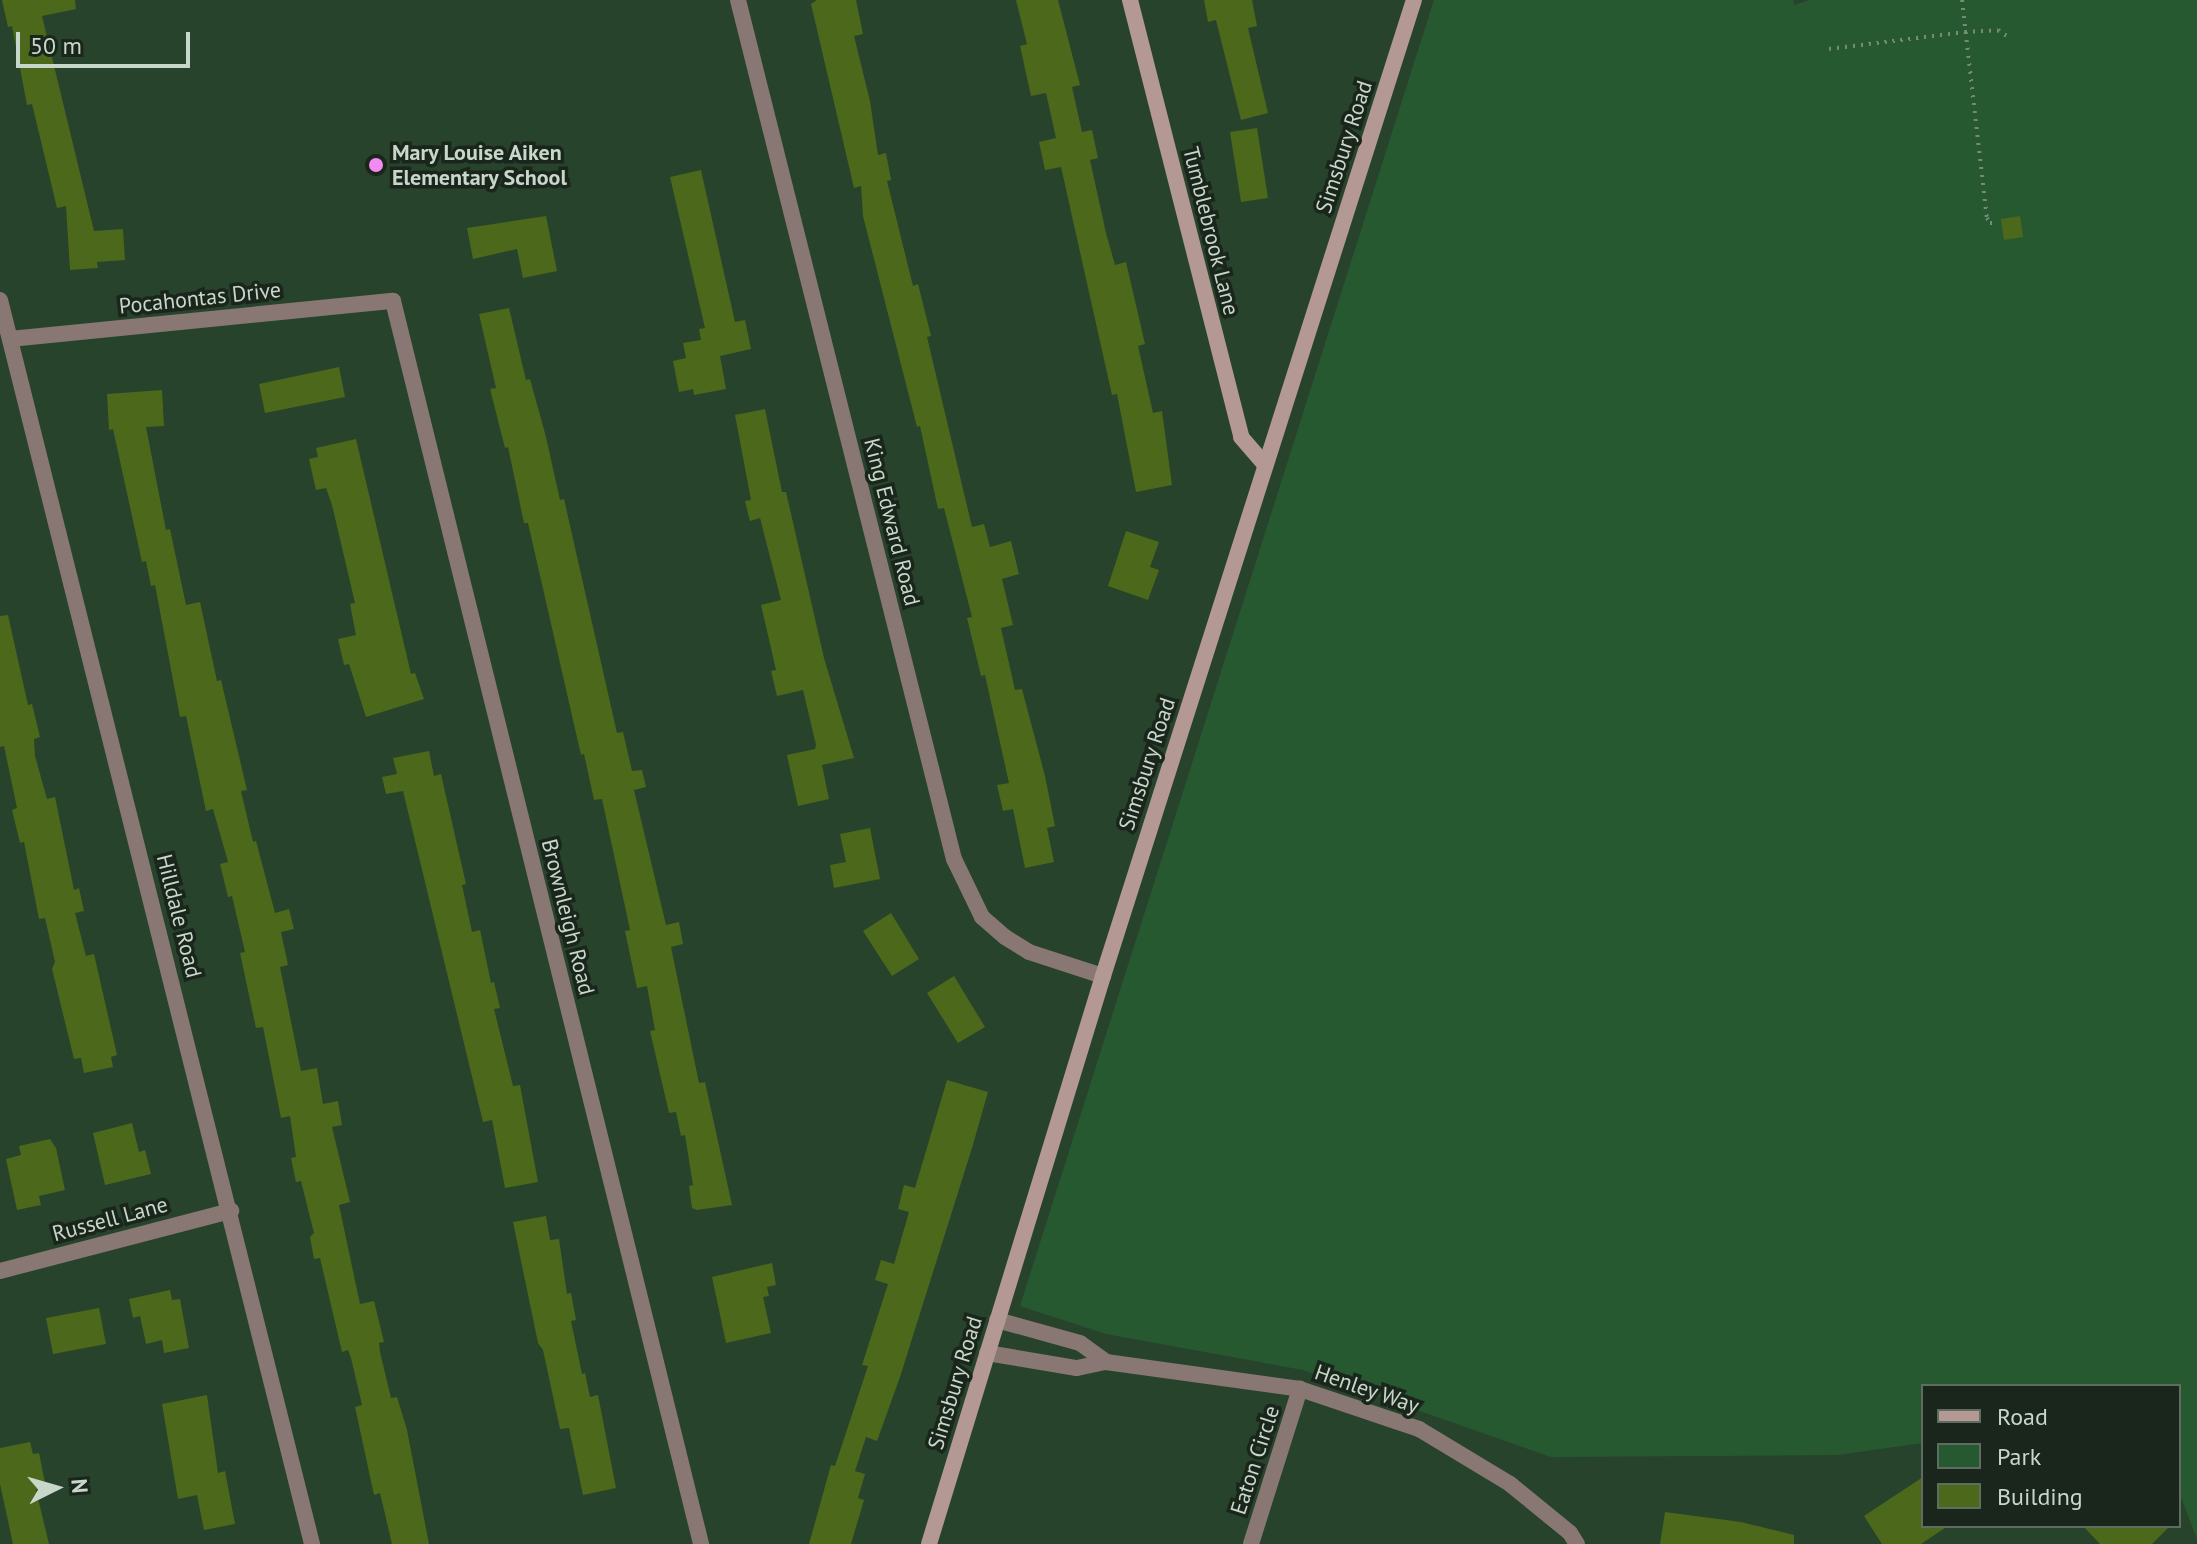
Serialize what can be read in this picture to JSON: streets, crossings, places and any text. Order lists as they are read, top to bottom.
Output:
{
  "streets": {
    "main road": ["Simsbury Road", "Tumblebrook Lane"],
    "street": [
      "Pocahontas Drive",
      "King Edward Road",
      "Hilldale Road",
      "Brownleigh Road",
      "Russell Lane",
      "Henley Way",
      "Eaton Circle"
    ]
  },
  "crossings": [
    ["Simsbury Road", "Tumblebrook Lane"],
    ["Simsbury Road", "King Edward Road"],
    ["Simsbury Road", "Henley Way"],
    ["Pocahontas Drive", "Hilldale Road"],
    ["Pocahontas Drive", "Brownleigh Road"],
    ["Hilldale Road", "Russell Lane"],
    ["Henley Way", "Eaton Circle"]
  ],
  "places": ["Mary Louise Aiken Elementary School"],
  "legend": ["Road", "Park", "Building"],
  "scale_bar": "50 m",
  "north": "right"
}
